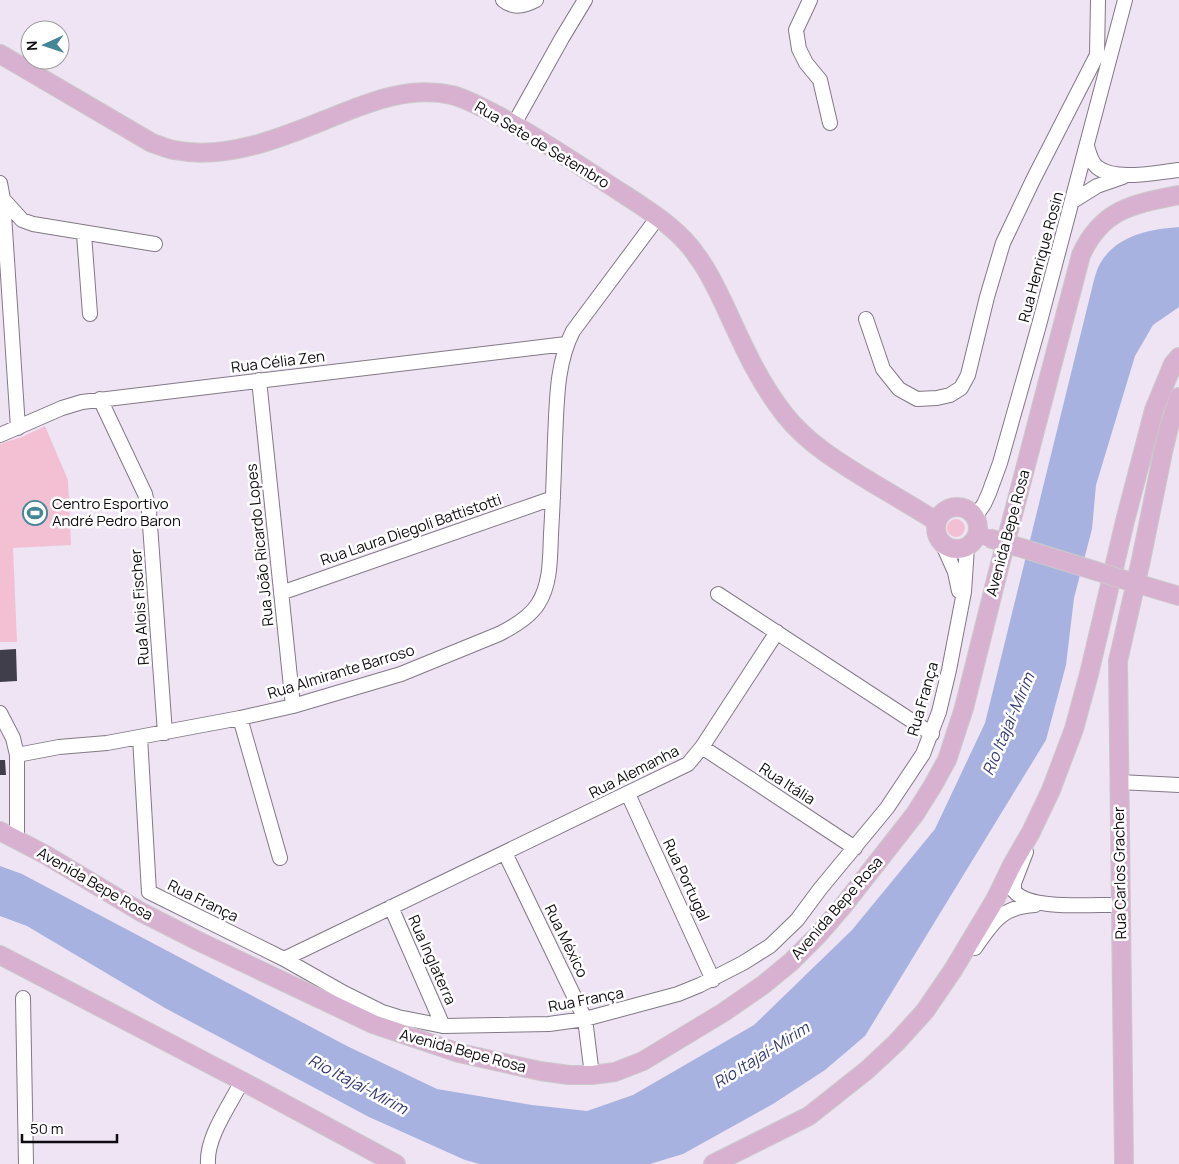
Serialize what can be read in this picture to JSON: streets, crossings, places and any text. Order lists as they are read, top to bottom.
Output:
{
  "streets": {
    "main road": ["Rua Sete de Setembro", "Avenida Bepe Rosa", "Rua Carlos Gracher"],
    "street": [
      "Rua Henrique Rosin",
      "Rua Célia Zen",
      "Rua Laura Diegoli Battistotti",
      "Rua João Ricardo Lopes",
      "Rua Alois Fischer",
      "Rua Almirante Barroso",
      "Rua França",
      "Rua Alemanha",
      "Rua Itália",
      "Rua Portugal",
      "Rua México",
      "Rua Inglaterra"
    ]
  },
  "crossings": [
    ["Rua Sete de Setembro", "Rua Henrique Rosin"],
    ["Rua Sete de Setembro", "Rua Almirante Barroso"],
    ["Rua Sete de Setembro", "Rua França"],
    ["Rua Henrique Rosin", "Rua França"],
    ["Rua Célia Zen", "Rua João Ricardo Lopes"],
    ["Rua Célia Zen", "Rua Alois Fischer"],
    ["Rua Célia Zen", "Rua Almirante Barroso"],
    ["Rua Laura Diegoli Battistotti", "Rua João Ricardo Lopes"],
    ["Rua Laura Diegoli Battistotti", "Rua Almirante Barroso"],
    ["Avenida Bepe Rosa", "Rua México"],
    ["Rua João Ricardo Lopes", "Rua Almirante Barroso"],
    ["Rua Alois Fischer", "Rua Almirante Barroso"],
    ["Rua Almirante Barroso", "Rua França"],
    ["Rua França", "Rua Alemanha"],
    ["Rua França", "Rua Itália"],
    ["Rua França", "Rua Portugal"],
    ["Rua França", "Rua México"],
    ["Rua França", "Rua Inglaterra"],
    ["Rua Alemanha", "Rua Itália"],
    ["Rua Alemanha", "Rua Portugal"],
    ["Rua Alemanha", "Rua México"],
    ["Rua Alemanha", "Rua Inglaterra"]
  ],
  "water": ["Rio Itajaí-Mirim"],
  "places": {
    "sports": ["Centro Esportivo André Pedro Baron"]
  },
  "scale_bar": "50 m",
  "north": "left"
}
